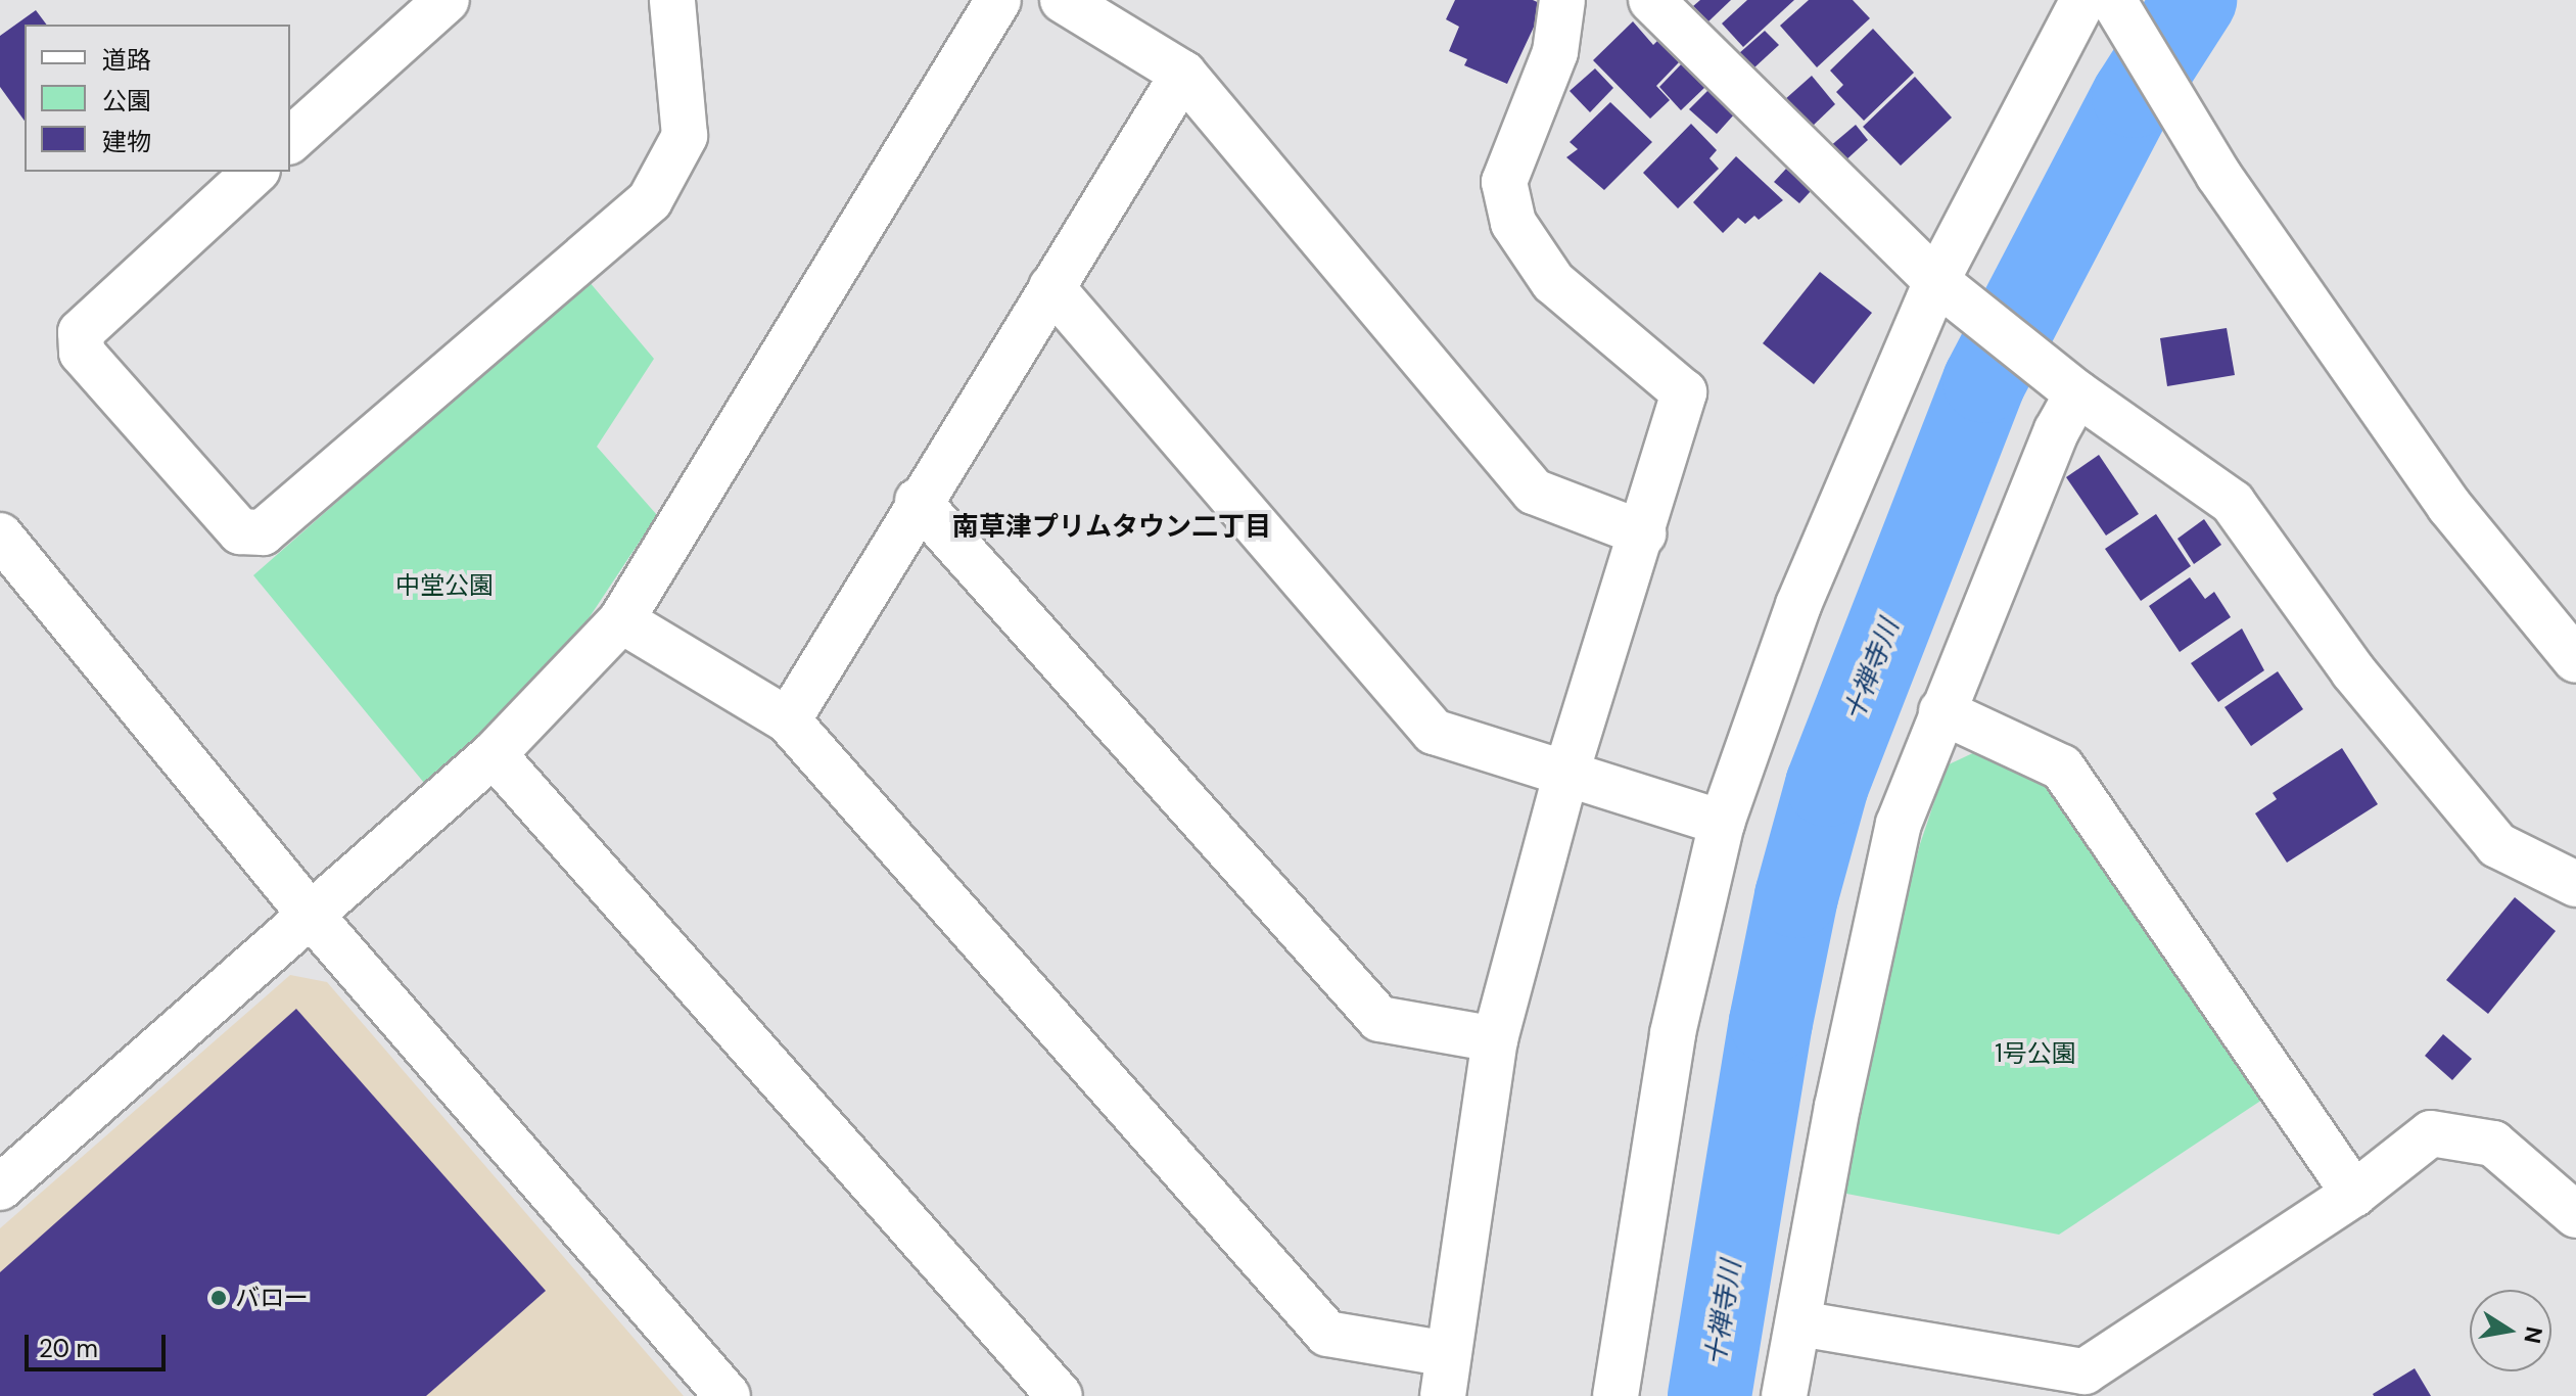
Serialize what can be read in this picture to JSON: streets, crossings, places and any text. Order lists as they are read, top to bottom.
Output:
{
  "districts": ["南草津プリムタウン二丁目"],
  "water": ["十禅寺川"],
  "parks": ["中堂公園", "1号公園"],
  "places": ["バロー"],
  "legend": ["道路", "公園", "建物"],
  "scale_bar": "20 m",
  "north": "right"
}
